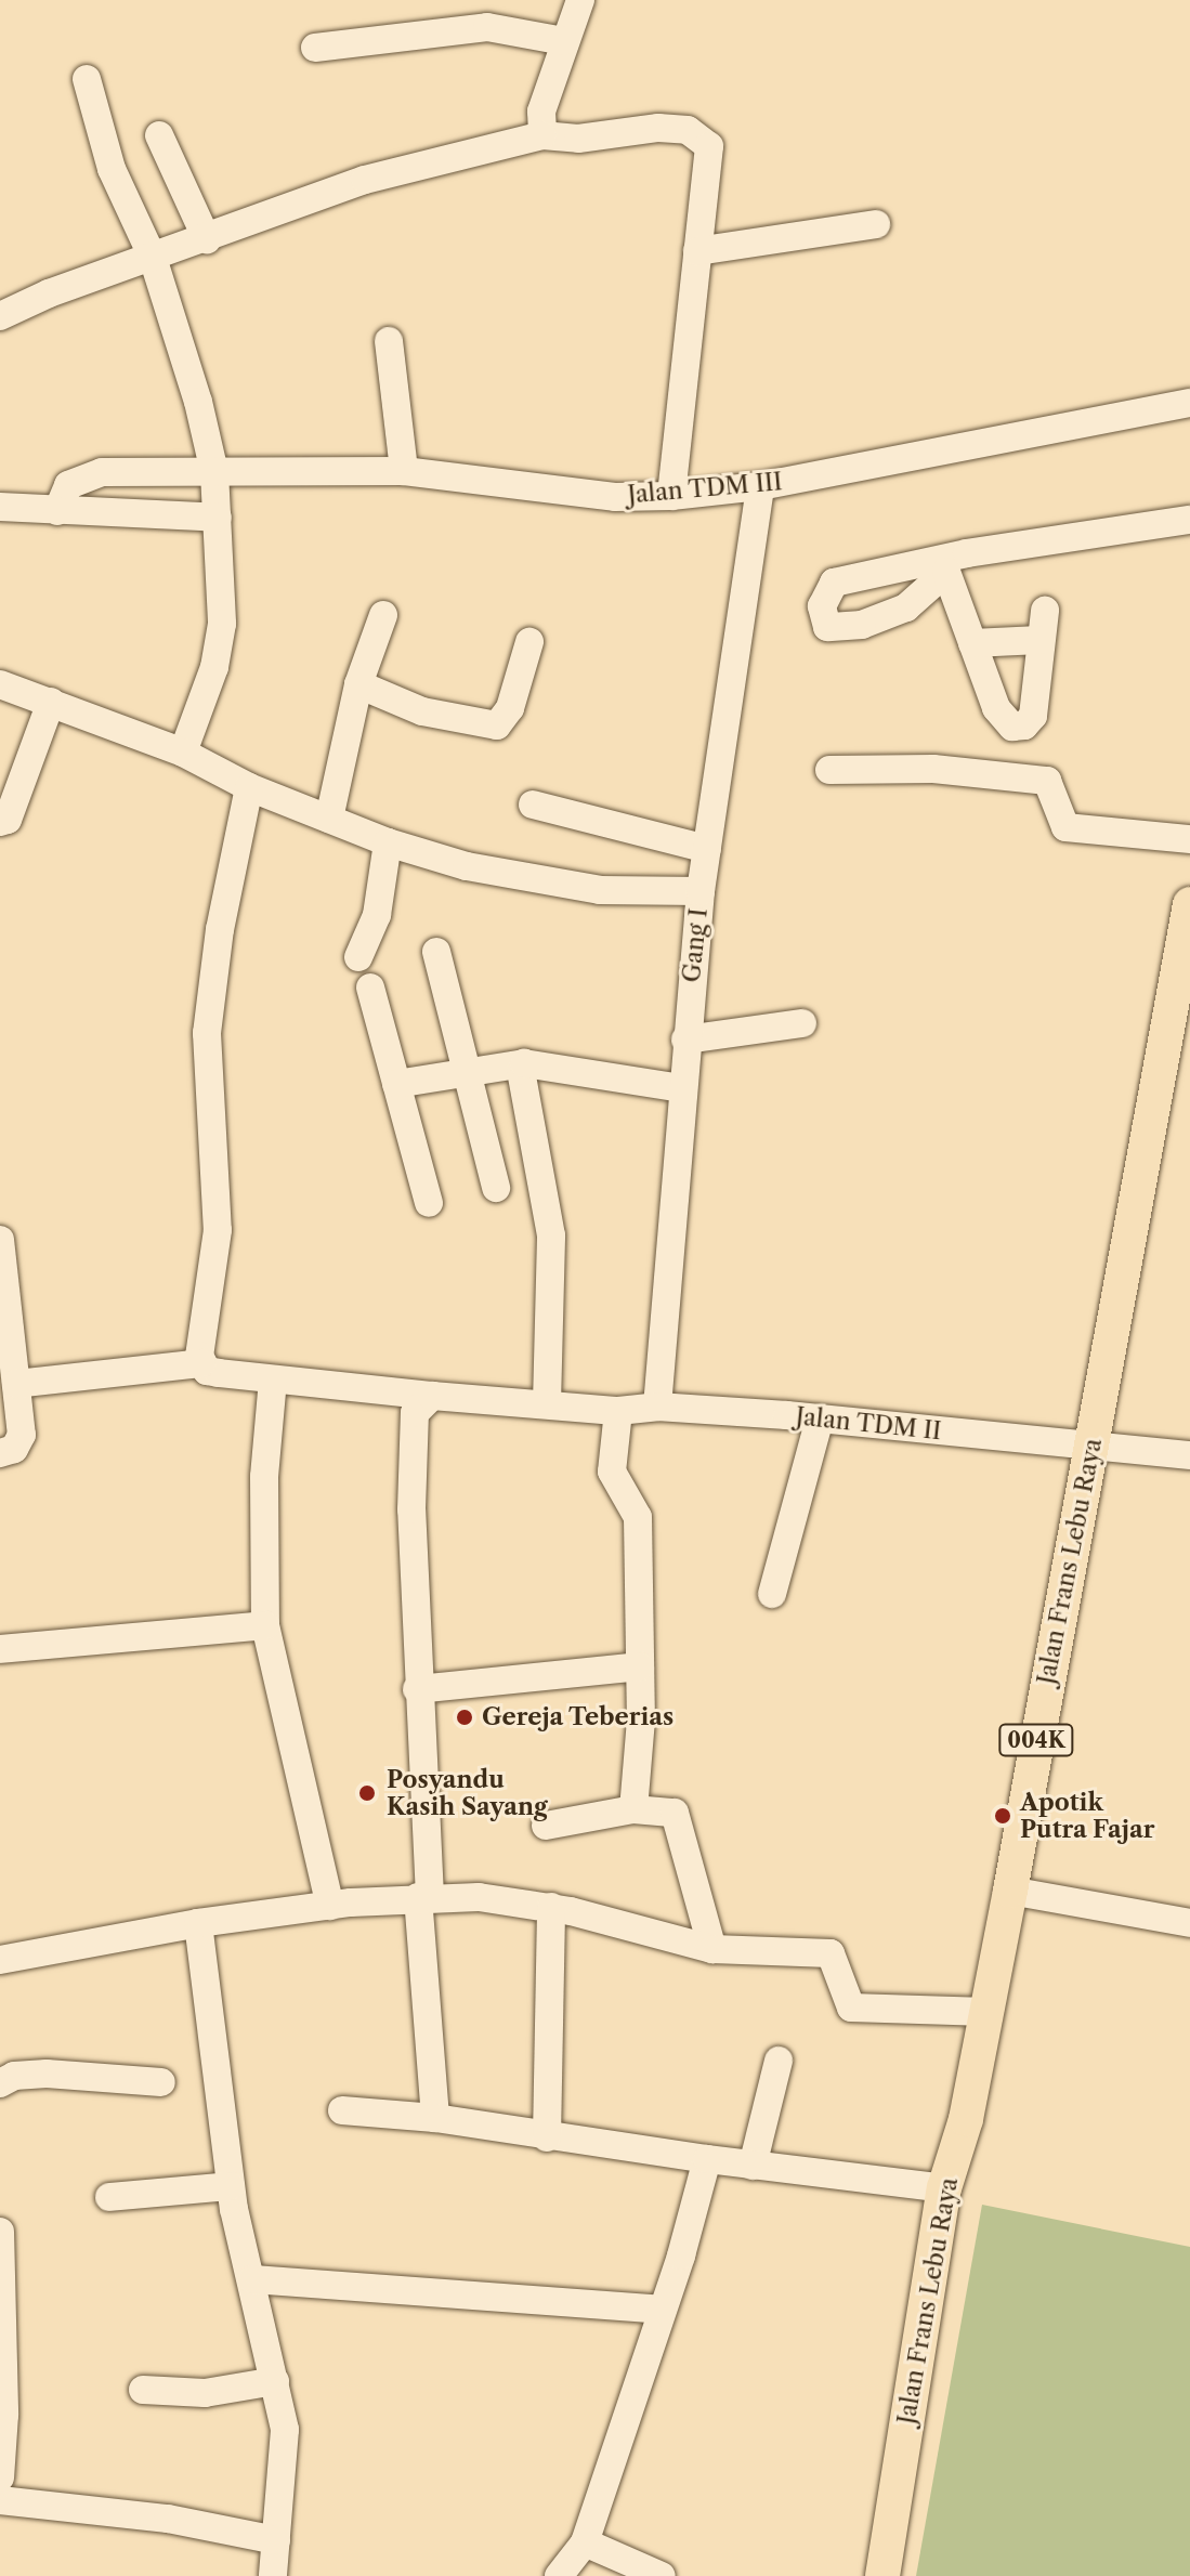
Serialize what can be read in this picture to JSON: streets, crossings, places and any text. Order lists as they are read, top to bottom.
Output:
{
  "streets": {
    "main road": ["Jalan Frans Lebu Raya", "004K"],
    "street": ["Jalan TDM III", "Gang I", "Jalan TDM II"]
  },
  "crossings": [
    ["Jalan TDM III", "Gang I"],
    ["Gang I", "Jalan TDM II"],
    ["Jalan TDM II", "Jalan Frans Lebu Raya"]
  ],
  "places": ["Gereja Teberias", "Posyandu Kasih Sayang", "Apotik Putra Fajar"]
}
